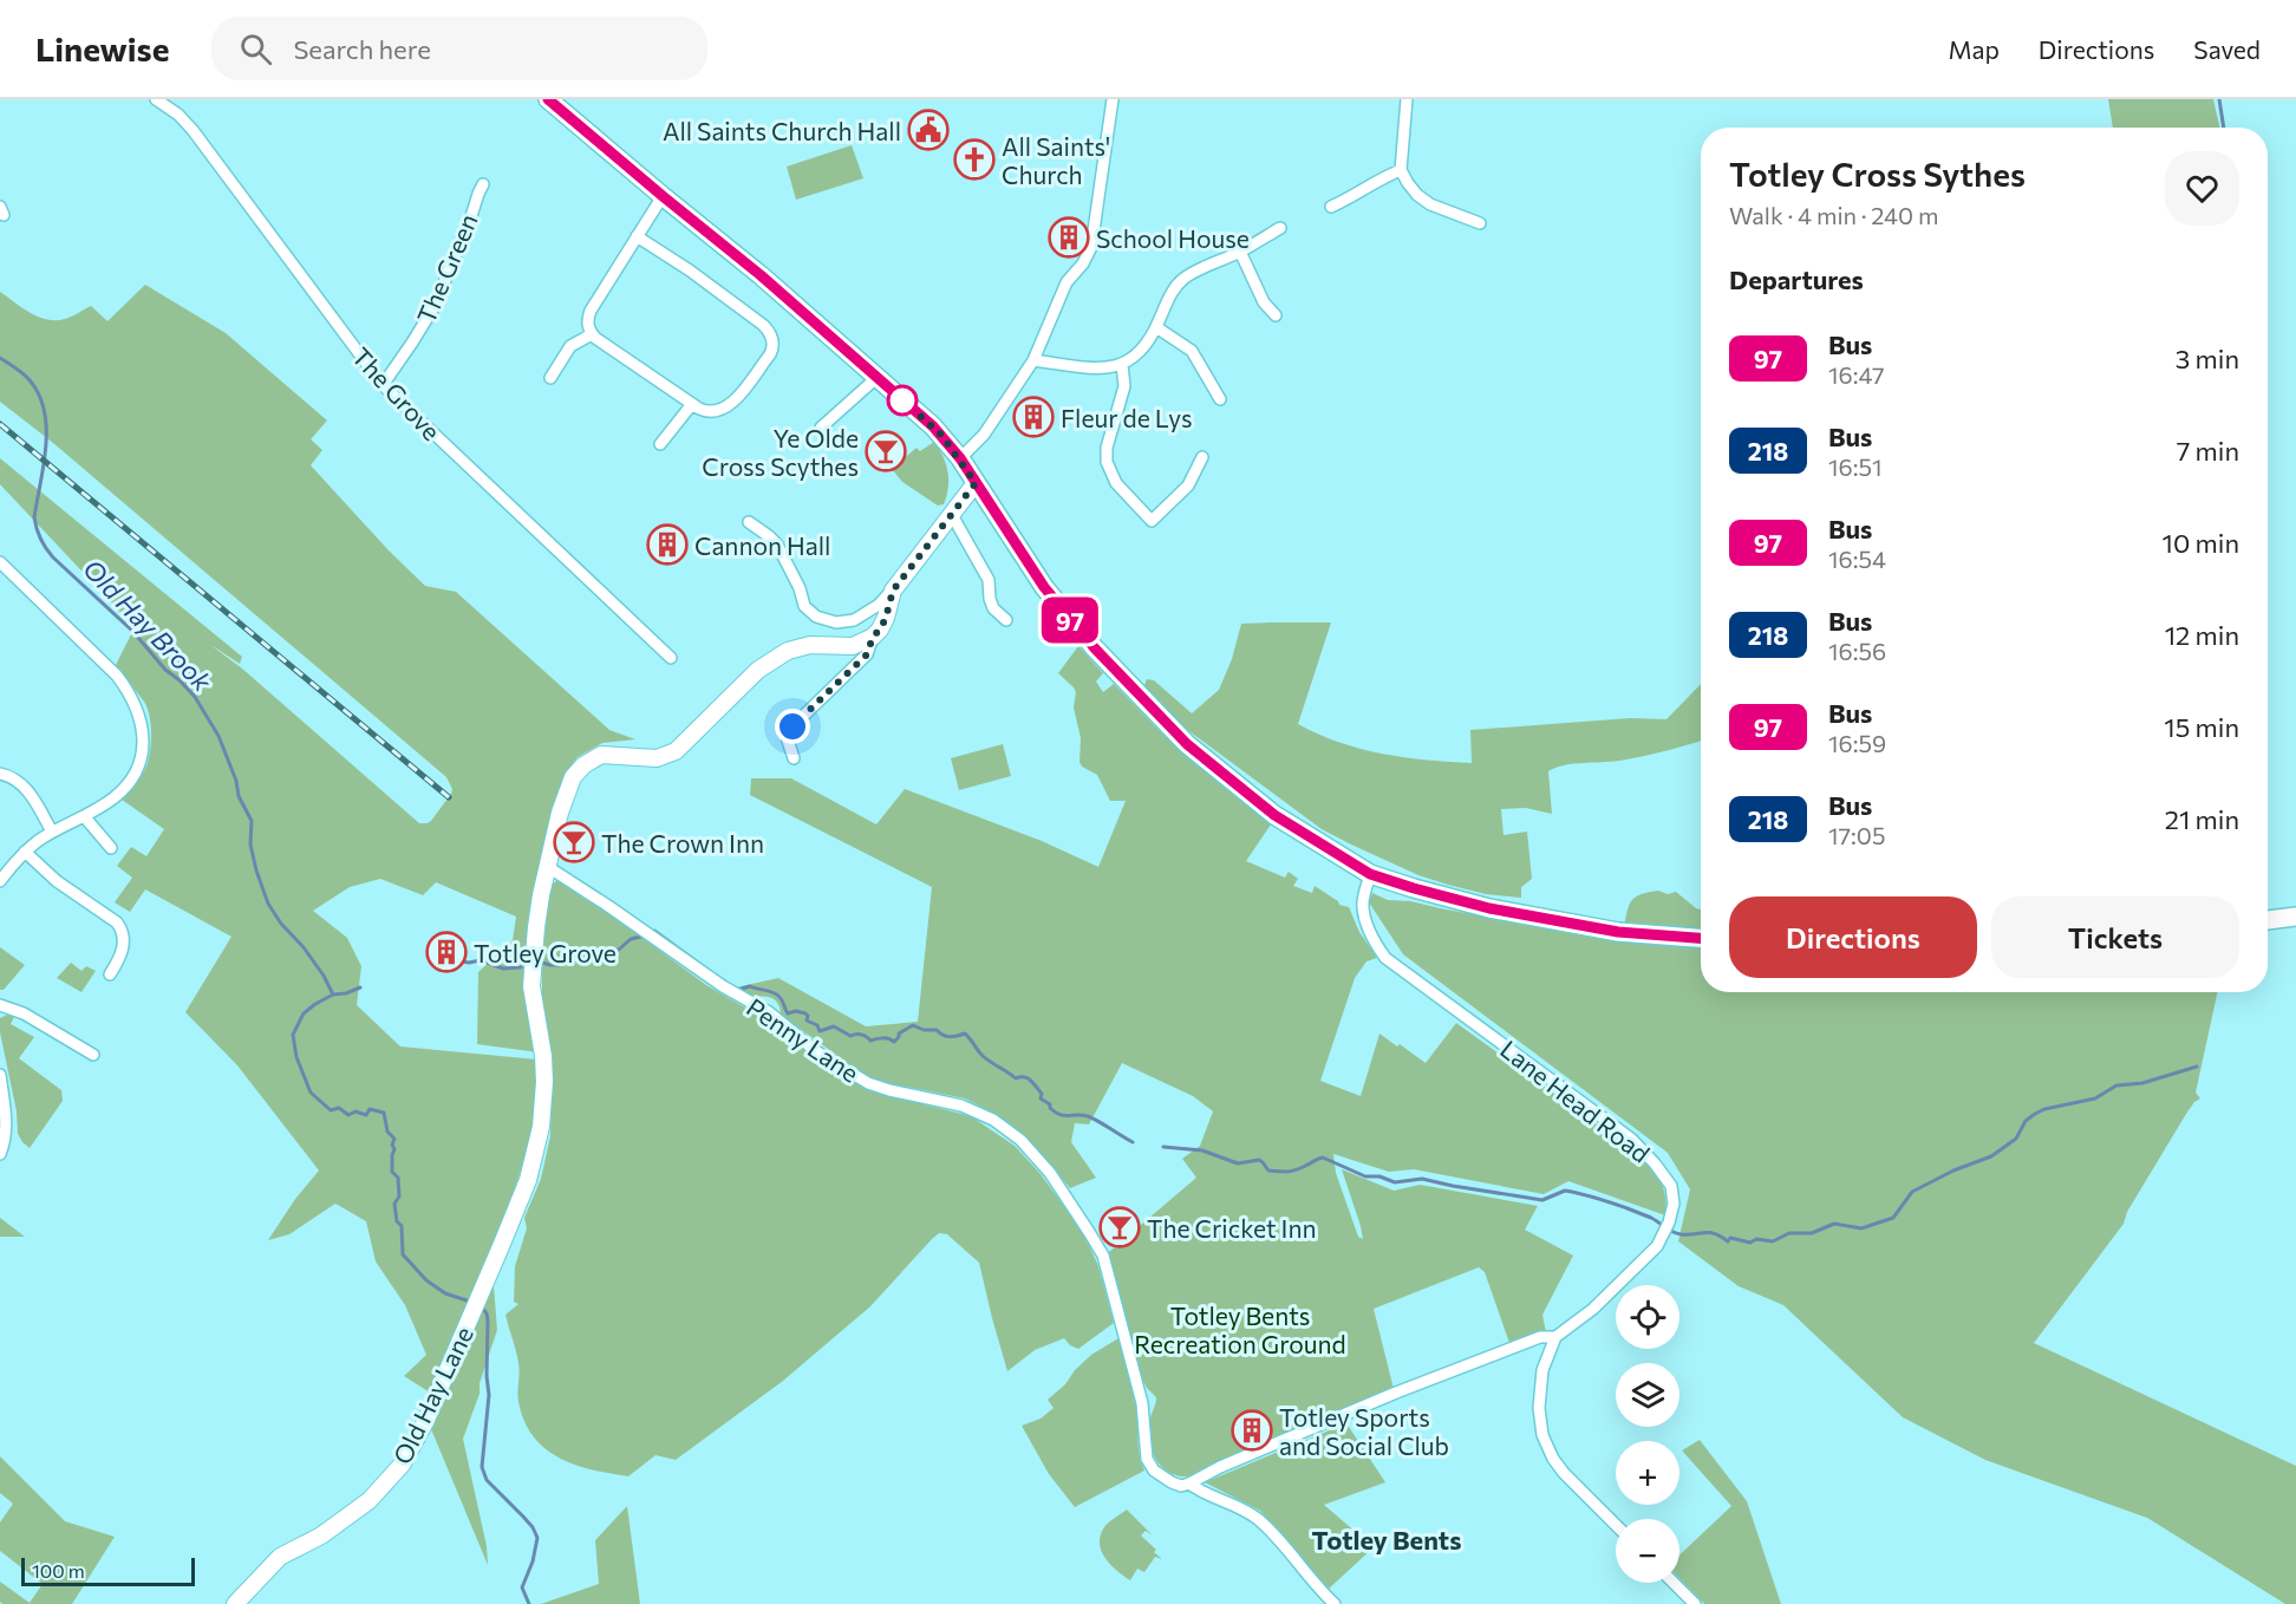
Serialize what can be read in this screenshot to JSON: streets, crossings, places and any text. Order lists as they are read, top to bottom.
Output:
{
  "streets": {
    "street": [
      "The Green",
      "The Grove",
      "Penny Lane",
      "Lane Head Road",
      "Old Hay Lane"
    ]
  },
  "crossings": [
    ["The Green", "The Grove"],
    ["Penny Lane", "Old Hay Lane"]
  ],
  "districts": ["Totley Bents"],
  "water": ["Old Hay Brook"],
  "parks": ["Totley Bents Recreation Ground"],
  "places": {
    "public building": ["All Saints Church Hall"],
    "church": ["All Saints' Church"],
    "building": [
      "School House",
      "Fleur de Lys",
      "Cannon Hall",
      "Totley Grove",
      "Totley Sports and Social Club"
    ],
    "bar": ["Ye Olde Cross Scythes", "The Crown Inn", "The Cricket Inn"]
  },
  "lines": ["bus line 97"],
  "scale_bar": "100 m",
  "page": {
    "header": "Linewise",
    "search": "Search here",
    "nav": ["Map", "Directions", "Saved"],
    "on_map": "97",
    "heading": [
      ["Totley Cross Sythes", "Walk · 4 min · 240 m"],
      "Departures"
    ],
    "list": [
      {
        "mark": "97",
        "name": "Bus",
        "note": "16:47",
        "value": "3 min"
      },
      {
        "mark": "218",
        "name": "Bus",
        "note": "16:51",
        "value": "7 min"
      },
      {
        "mark": "97",
        "name": "Bus",
        "note": "16:54",
        "value": "10 min"
      },
      {
        "mark": "218",
        "name": "Bus",
        "note": "16:56",
        "value": "12 min"
      },
      {
        "mark": "97",
        "name": "Bus",
        "note": "16:59",
        "value": "15 min"
      },
      {
        "mark": "218",
        "name": "Bus",
        "note": "17:05",
        "value": "21 min"
      }
    ],
    "buttons": ["Directions", "Tickets"],
    "map_buttons": ["+", "−"],
    "scale": "100 m"
  }
}
